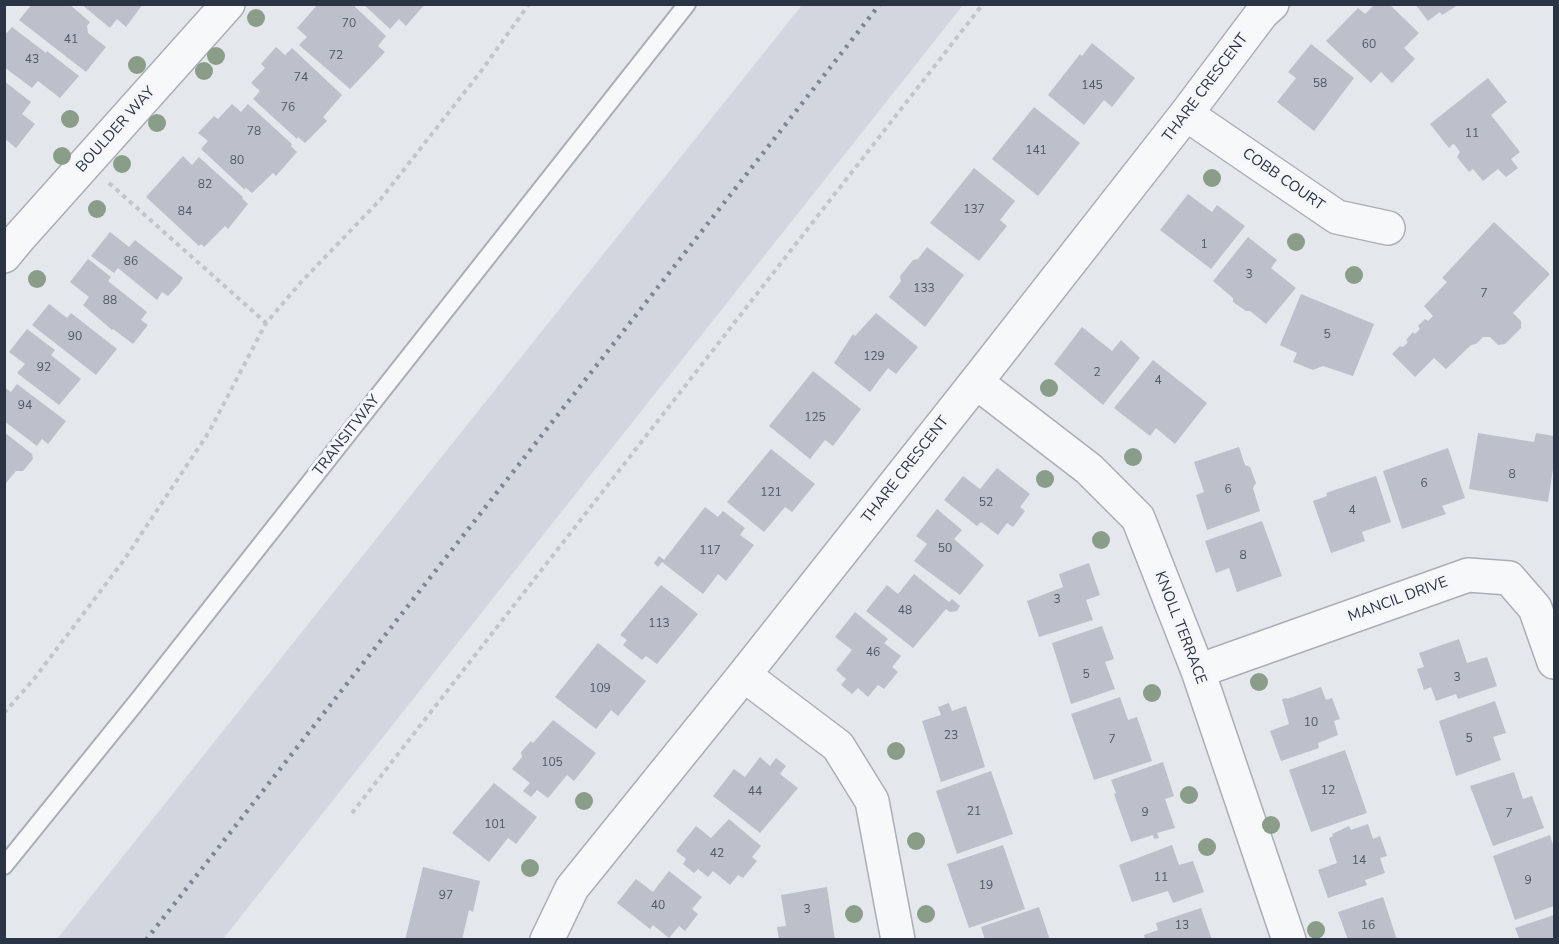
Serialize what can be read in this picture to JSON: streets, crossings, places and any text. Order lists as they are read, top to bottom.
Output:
{
  "streets": {
    "street": [
      "THARE CRESCENT",
      "BOULDER WAY",
      "COBB COURT",
      "MANCIL DRIVE",
      "KNOLL TERRACE"
    ],
    "lane": ["TRANSITWAY"]
  },
  "crossings": [
    ["THARE CRESCENT", "COBB COURT"],
    ["THARE CRESCENT", "KNOLL TERRACE"],
    ["MANCIL DRIVE", "KNOLL TERRACE"]
  ],
  "house_numbers": [
    "70",
    "41",
    "60",
    "72",
    "43",
    "74",
    "58",
    "145",
    "76",
    "78",
    "11",
    "141",
    "80",
    "82",
    "137",
    "84",
    "1",
    "86",
    "3",
    "133",
    "7",
    "88",
    "5",
    "90",
    "129",
    "92",
    "2",
    "4",
    "94",
    "125",
    "8",
    "6",
    "6",
    "121",
    "52",
    "4",
    "50",
    "117",
    "8",
    "3",
    "48",
    "113",
    "46",
    "5",
    "3",
    "109",
    "10",
    "23",
    "5",
    "7",
    "105",
    "12",
    "44",
    "21",
    "9",
    "7",
    "101",
    "42",
    "14",
    "11",
    "9",
    "19",
    "97",
    "40",
    "3",
    "13",
    "16"
  ]
}
